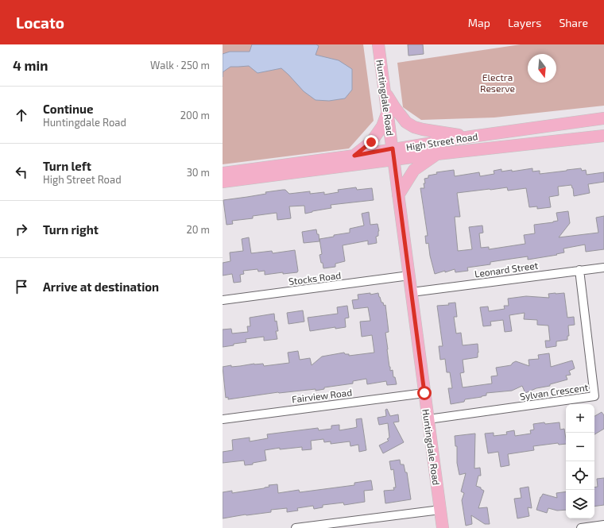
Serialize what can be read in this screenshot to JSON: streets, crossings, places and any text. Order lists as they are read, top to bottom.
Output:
{
  "streets": {
    "main road": ["Huntingdale Road", "High Street Road"],
    "street": [
      "Leonard Street",
      "Stocks Road",
      "Sylvan Crescent",
      "Fairview Road"
    ]
  },
  "crossings": [
    ["Huntingdale Road", "High Street Road"],
    ["Huntingdale Road", "Leonard Street"],
    ["Huntingdale Road", "Stocks Road"],
    ["Huntingdale Road", "Sylvan Crescent"],
    ["Huntingdale Road", "Fairview Road"],
    ["Leonard Street", "Sylvan Crescent"]
  ],
  "parks": ["Electra Reserve"],
  "north": "bottom",
  "page": {
    "header": "Locato",
    "nav": ["Map", "Layers", "Share"],
    "heading": ["4 min", "Walk · 250 m"],
    "list": [
      ["Continue", "Huntingdale Road", "200 m"],
      ["Turn left", "High Street Road", "30 m"],
      ["Turn right", "20 m"],
      "Arrive at destination"
    ],
    "map_buttons": ["+", "−"]
  }
}
